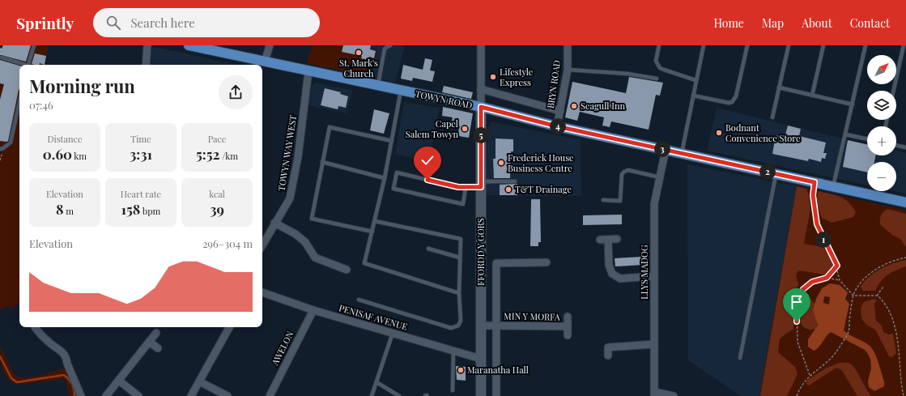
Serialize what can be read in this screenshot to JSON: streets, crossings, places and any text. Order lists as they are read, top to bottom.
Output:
{
  "streets": {
    "main road": ["TOWYN ROAD"],
    "street": [
      "BRYN ROAD",
      "TOWYN WAY WEST",
      "FFORDD Y GORS",
      "LLYS MADOG",
      "MIN Y MORFA",
      "PENISAF AVENUE",
      "AWELON"
    ]
  },
  "crossings": [
    ["BRYN ROAD", "TOWYN ROAD"],
    ["TOWYN ROAD", "TOWYN WAY WEST"],
    ["TOWYN ROAD", "FFORDD Y GORS"],
    ["TOWYN ROAD", "LLYS MADOG"],
    ["FFORDD Y GORS", "MIN Y MORFA"],
    ["FFORDD Y GORS", "PENISAF AVENUE"],
    ["PENISAF AVENUE", "AWELON"]
  ],
  "places": [
    "St. Mark's Church",
    "Lifestyle Express",
    "Seagull Inn",
    "Capel Salem Towyn",
    "Bodnant Convenience Store",
    "Frederick House Business Centre",
    "T&T Drainage",
    "Maranatha Hall"
  ],
  "north": "top right",
  "page": {
    "header": "Sprintly",
    "search": "Search here",
    "nav": [
      "Home",
      "Map",
      "About",
      "Contact"
    ],
    "map_buttons": ["+", "−"],
    "heading": ["Morning run", "07:46"],
    "pins": [
      "4",
      "5",
      "3",
      "2",
      "1"
    ],
    "stats": [
      ["Distance", "0.60 km"],
      ["Time", "3:31"],
      ["Pace", "5:52 /km"],
      ["Elevation", "8 m"],
      ["Heart rate", "158 bpm"],
      ["kcal", "39"]
    ],
    "chart": ["Elevation", "296–304 m"]
  }
}
